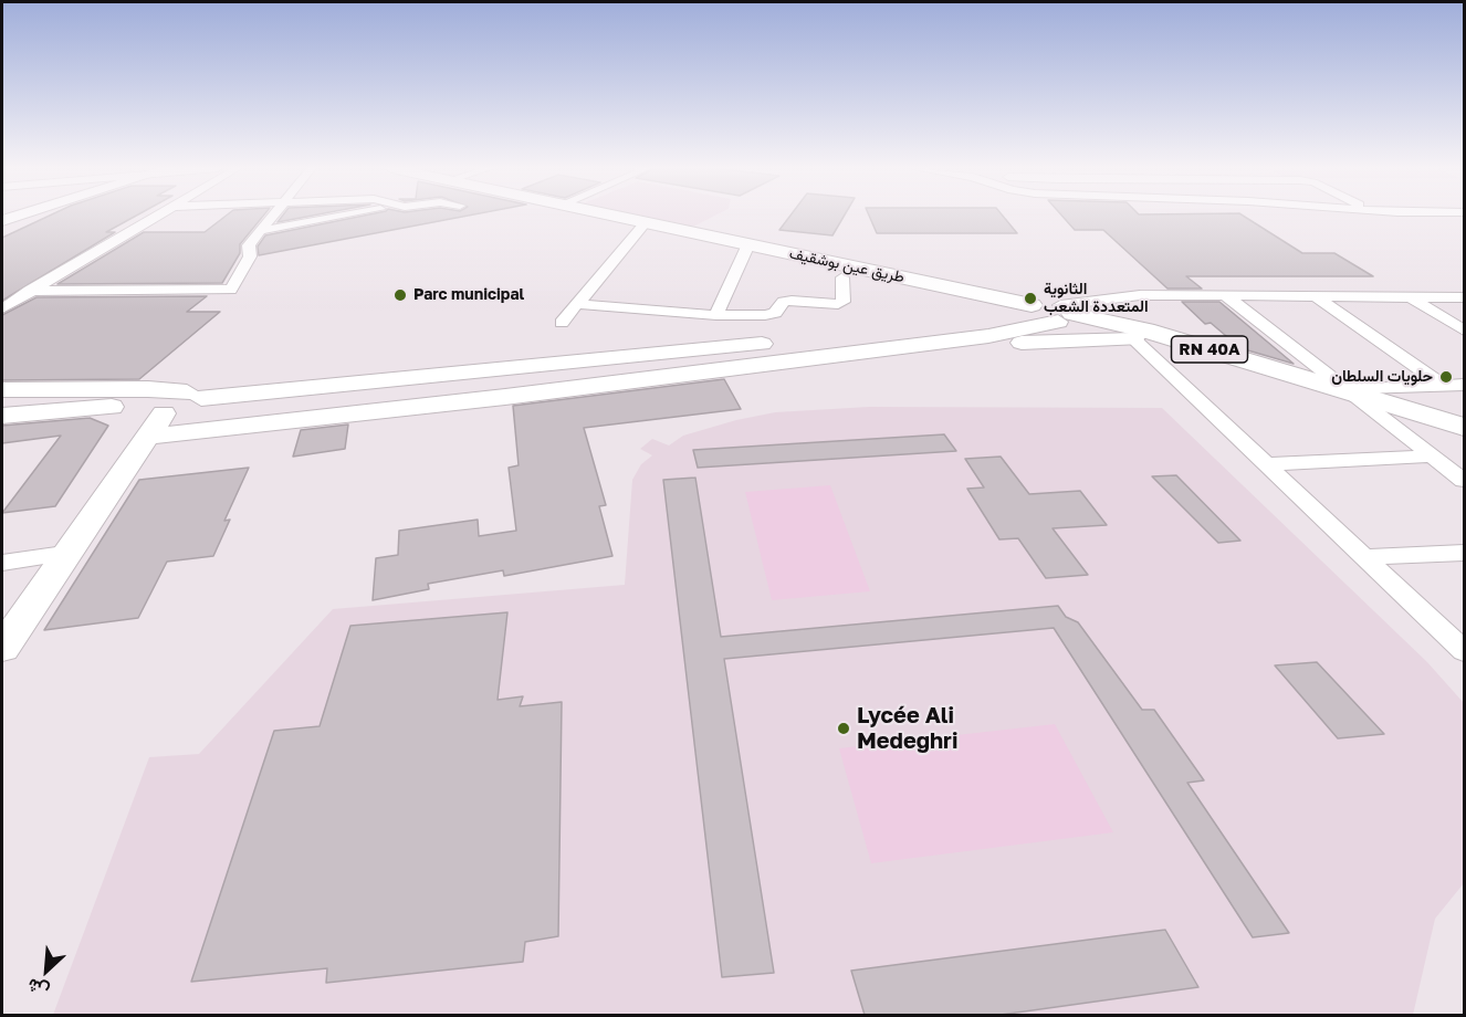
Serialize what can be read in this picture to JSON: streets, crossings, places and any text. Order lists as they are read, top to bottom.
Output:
{
  "streets": {
    "main road": ["طريق عين بوشقيف", "RN 40A"]
  },
  "crossings": [
    ["طريق عين بوشقيف", "RN 40A"]
  ],
  "places": [
    "Parc municipal",
    "الثانوية المتعددة الشعب",
    "حلويات السلطان",
    "Lycée Ali Medeghri"
  ],
  "north": "bottom left"
}
